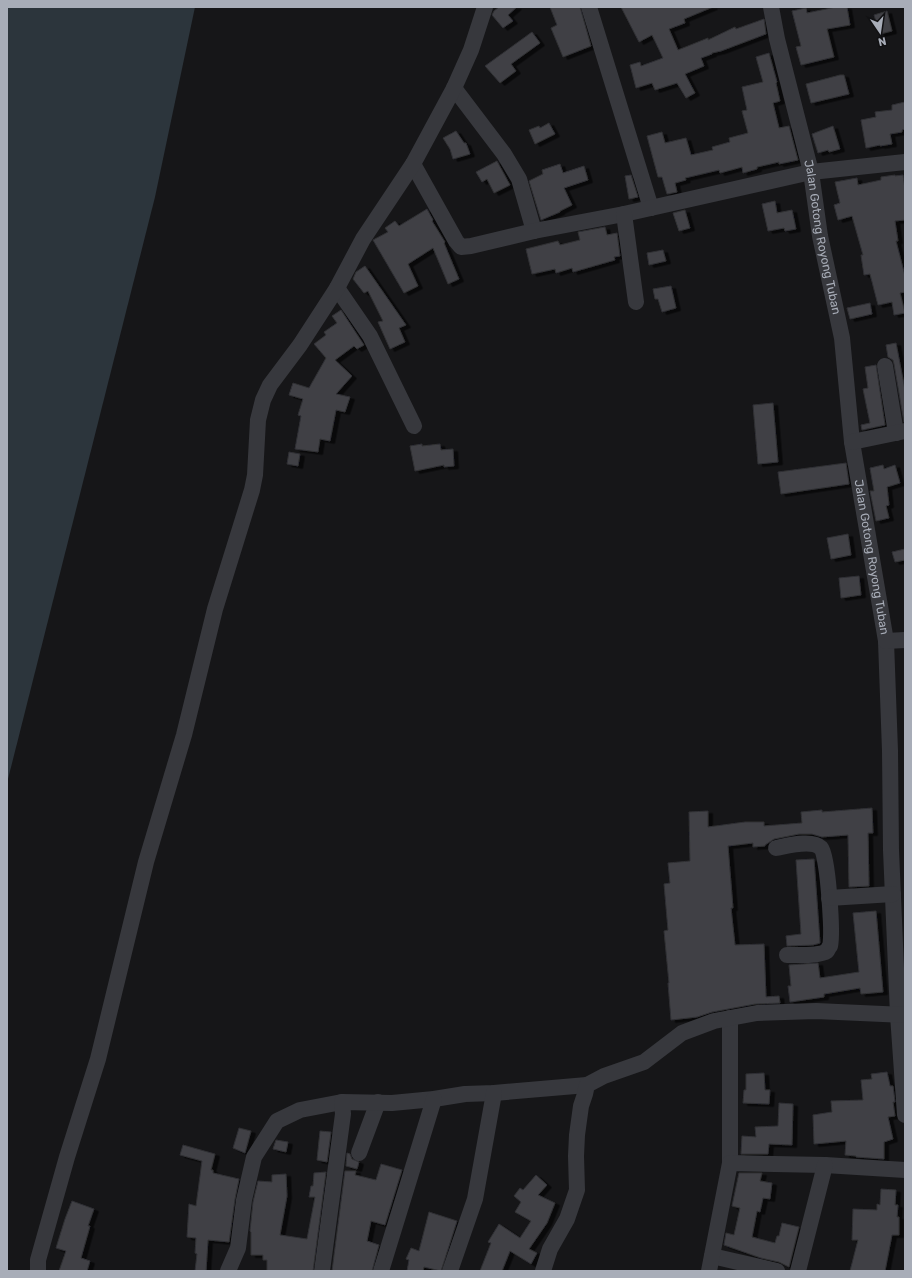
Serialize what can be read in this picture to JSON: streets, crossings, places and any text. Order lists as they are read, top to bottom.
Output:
{
  "streets": {
    "street": ["Jalan Gotong Royong Tuban"]
  },
  "north": "bottom"
}
